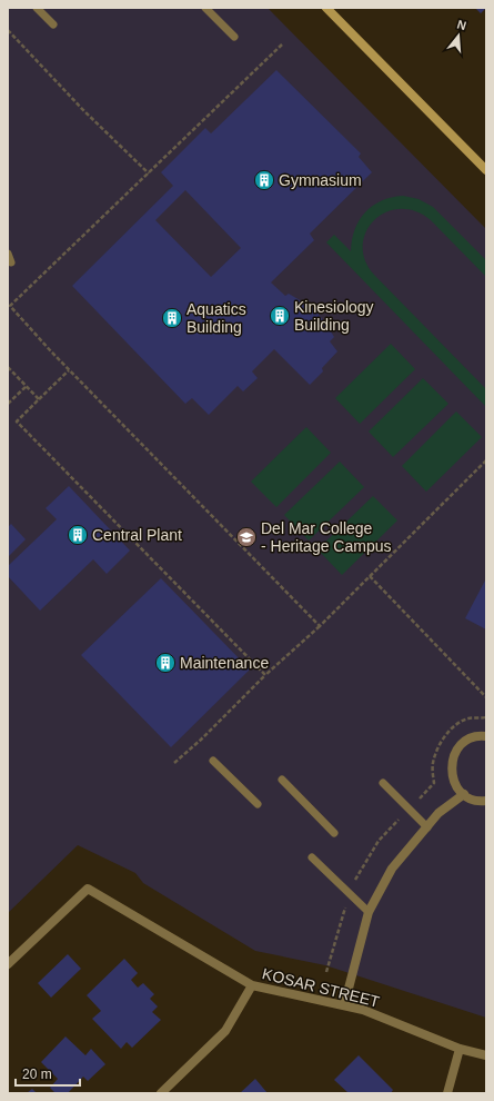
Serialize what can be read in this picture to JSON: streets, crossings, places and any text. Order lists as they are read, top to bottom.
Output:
{
  "streets": {
    "street": ["KOSAR STREET"]
  },
  "places": {
    "building": [
      "Gymnasium",
      "Kinesiology Building",
      "Aquatics Building",
      "Central Plant",
      "Maintenance"
    ],
    "school or university": ["Del Mar College - Heritage Campus"]
  },
  "scale_bar": "20 m",
  "north": "top"
}
